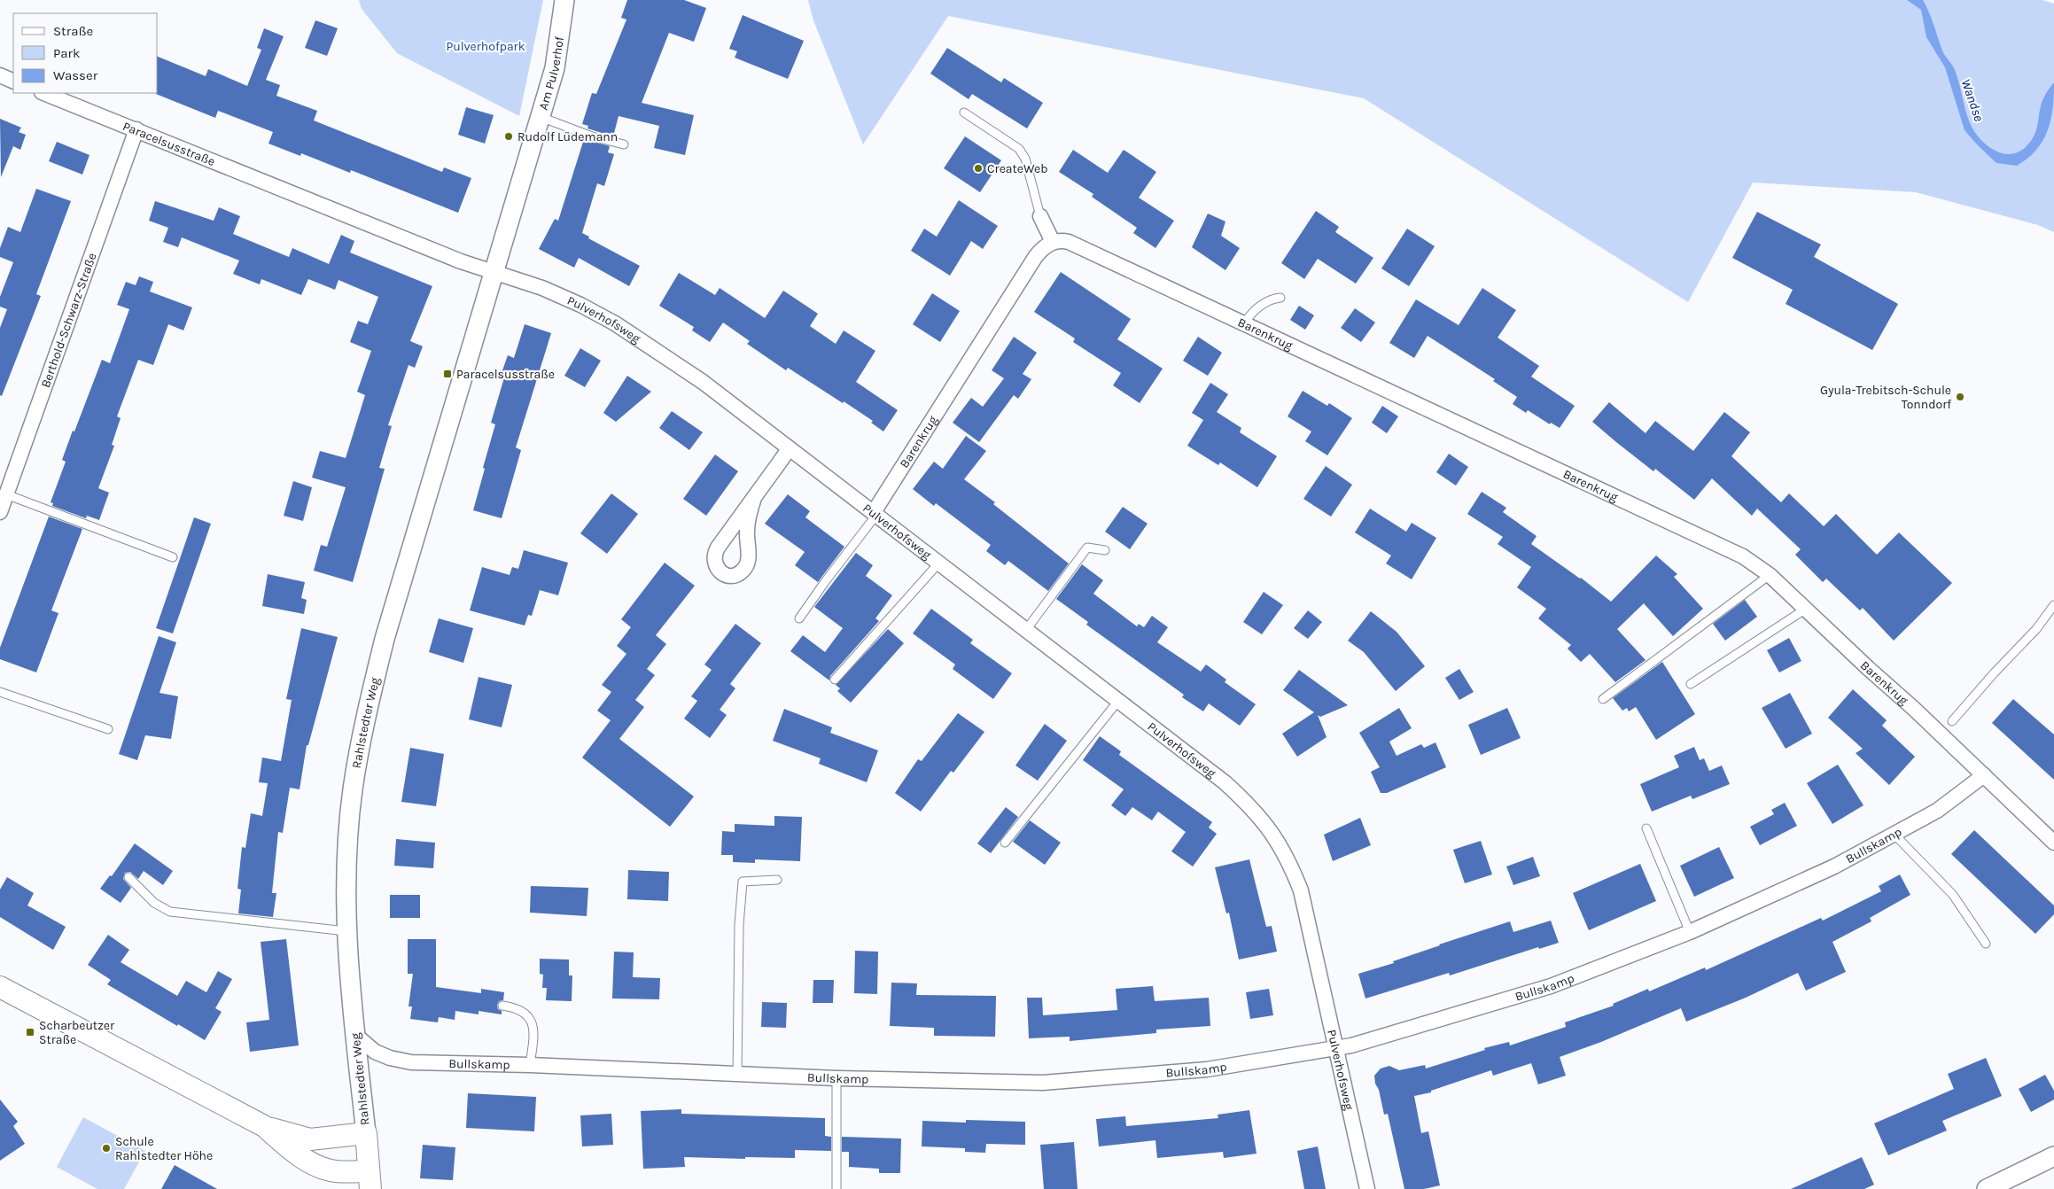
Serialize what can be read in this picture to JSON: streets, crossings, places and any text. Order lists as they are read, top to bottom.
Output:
{
  "streets": {
    "main road": ["Rahlstedter Weg"],
    "street": [
      "Am Pulverhof",
      "Paracelsusstraße",
      "Pulverhofsweg",
      "Berthold-Schwarz-Straße",
      "Barenkrug",
      "Bullskamp"
    ]
  },
  "crossings": [
    ["Am Pulverhof", "Paracelsusstraße"],
    ["Am Pulverhof", "Pulverhofsweg"],
    ["Am Pulverhof", "Rahlstedter Weg"],
    ["Paracelsusstraße", "Pulverhofsweg"],
    ["Paracelsusstraße", "Berthold-Schwarz-Straße"],
    ["Paracelsusstraße", "Rahlstedter Weg"],
    ["Pulverhofsweg", "Barenkrug"],
    ["Pulverhofsweg", "Rahlstedter Weg"],
    ["Pulverhofsweg", "Bullskamp"],
    ["Barenkrug", "Bullskamp"],
    ["Rahlstedter Weg", "Bullskamp"]
  ],
  "water": ["Wandse"],
  "parks": ["Pulverhofpark"],
  "places": {
    "other": [
      "Rudolf Lüdemann",
      "CreateWeb",
      "Gyula-Trebitsch-Schule Tonndorf",
      "Schule Rahlstedter Höhe"
    ],
    "transit": ["Paracelsusstraße", "Scharbeutzer Straße"]
  },
  "legend": ["Straße", "Park", "Wasser"]
}
